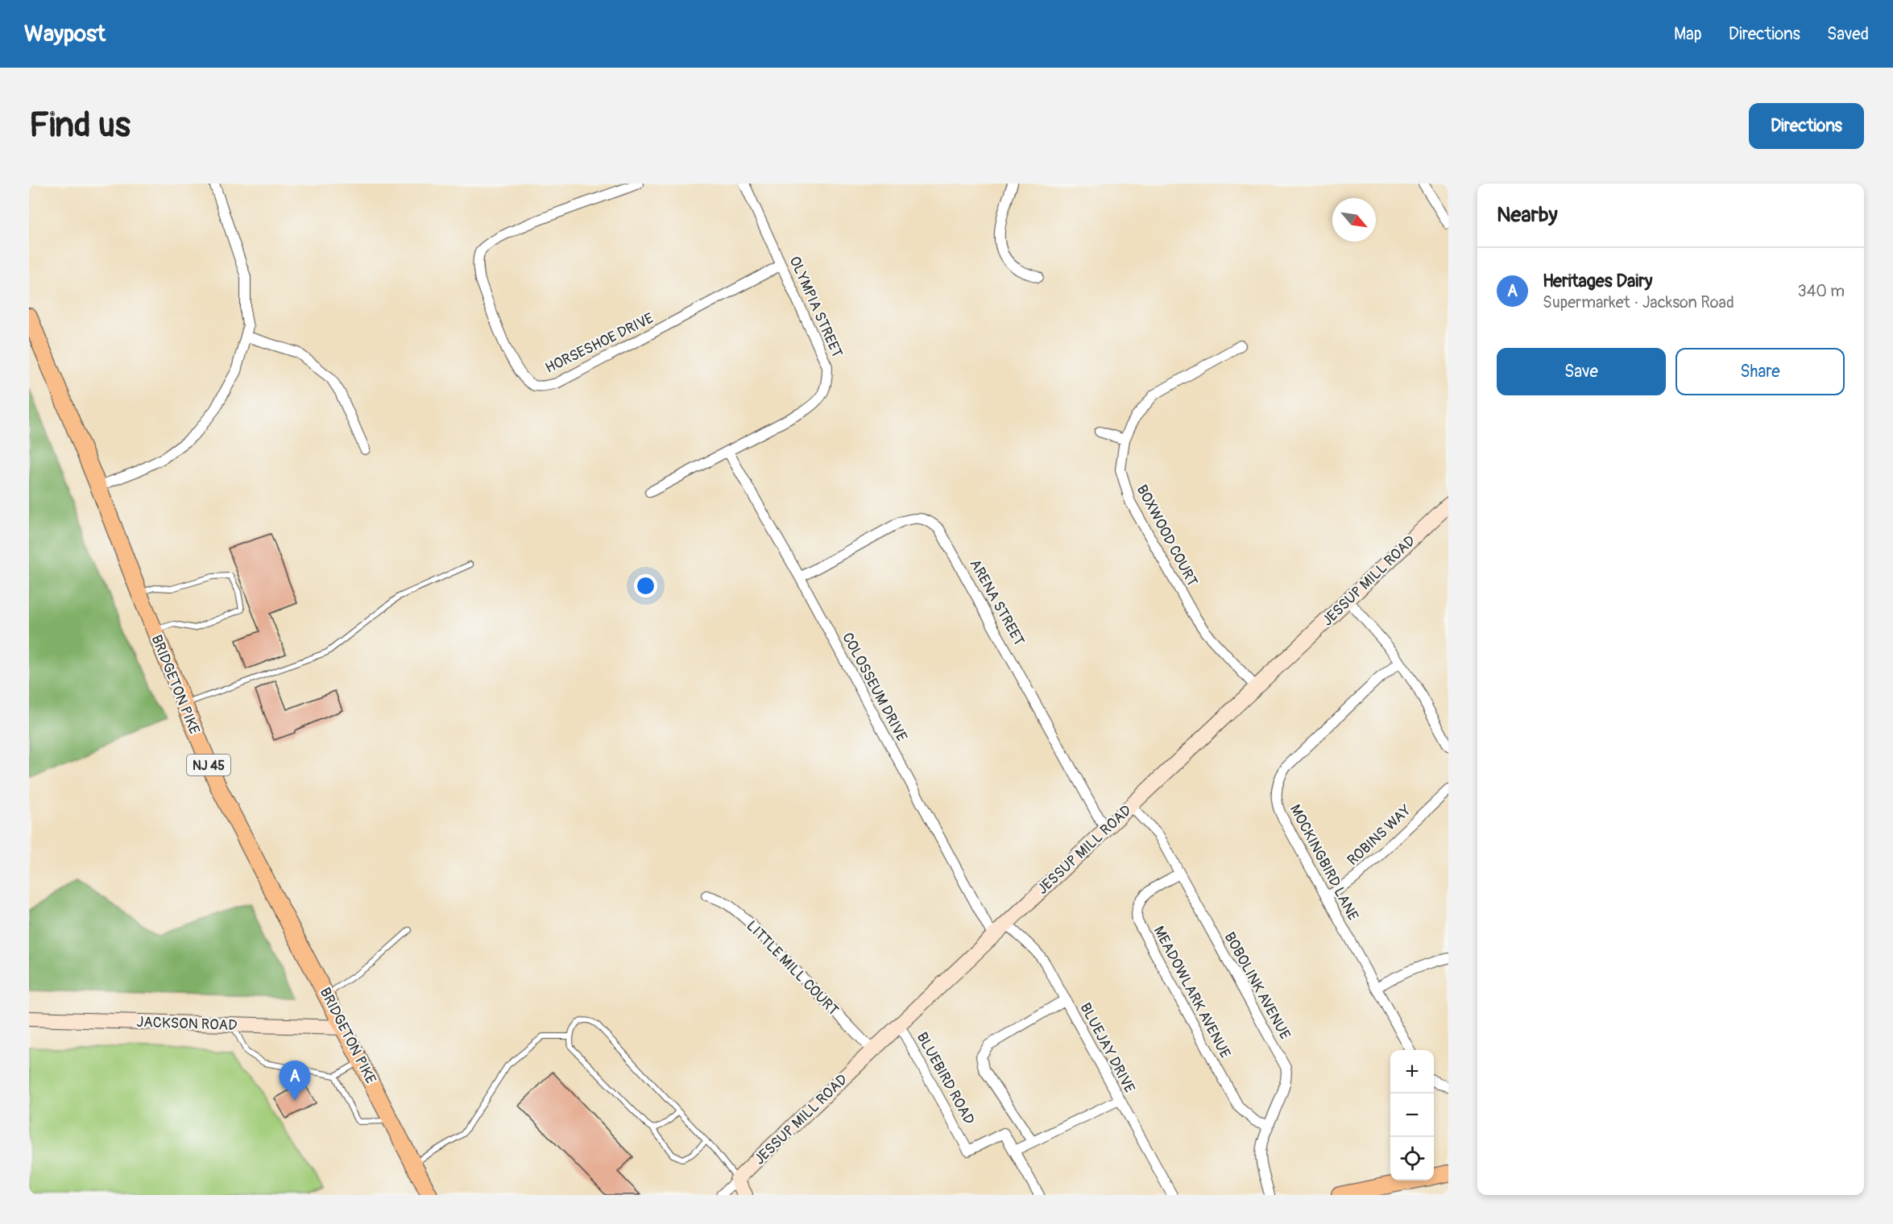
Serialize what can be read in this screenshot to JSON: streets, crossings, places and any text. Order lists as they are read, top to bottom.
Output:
{
  "streets": {
    "main road": ["BRIDGETON PIKE", "NJ 45"],
    "street": [
      "OLYMPIA STREET",
      "HORSESHOE DRIVE",
      "BOXWOOD COURT",
      "JESSUP MILL ROAD",
      "ARENA STREET",
      "COLOSSEUM DRIVE",
      "ROBINS WAY",
      "MOCKINGBIRD LANE",
      "LITTLE MILL COURT",
      "BOBOLINK AVENUE",
      "MEADOWLARK AVENUE",
      "JACKSON ROAD",
      "BLUEJAY DRIVE",
      "BLUEBIRD ROAD"
    ]
  },
  "crossings": [
    ["OLYMPIA STREET", "HORSESHOE DRIVE"],
    ["OLYMPIA STREET", "COLOSSEUM DRIVE"],
    ["BOXWOOD COURT", "JESSUP MILL ROAD"],
    ["JESSUP MILL ROAD", "ARENA STREET"],
    ["JESSUP MILL ROAD", "COLOSSEUM DRIVE"],
    ["JESSUP MILL ROAD", "LITTLE MILL COURT"],
    ["JESSUP MILL ROAD", "BOBOLINK AVENUE"],
    ["JESSUP MILL ROAD", "BLUEJAY DRIVE"],
    ["JESSUP MILL ROAD", "BLUEBIRD ROAD"],
    ["ARENA STREET", "COLOSSEUM DRIVE"],
    ["BRIDGETON PIKE", "JACKSON ROAD"],
    ["ROBINS WAY", "MOCKINGBIRD LANE"],
    ["BOBOLINK AVENUE", "MEADOWLARK AVENUE"]
  ],
  "north": "bottom right",
  "page": {
    "header": "Waypost",
    "nav": ["Map", "Directions", "Saved"],
    "buttons": [
      "Directions",
      ["Save", "Share"]
    ],
    "title": "Find us",
    "heading": "Nearby",
    "list": [
      {
        "mark": "A",
        "name": "Heritages Dairy",
        "note": "Supermarket · Jackson Road",
        "value": "340 m"
      }
    ],
    "map_buttons": ["+", "−"],
    "pins": "A"
  }
}
